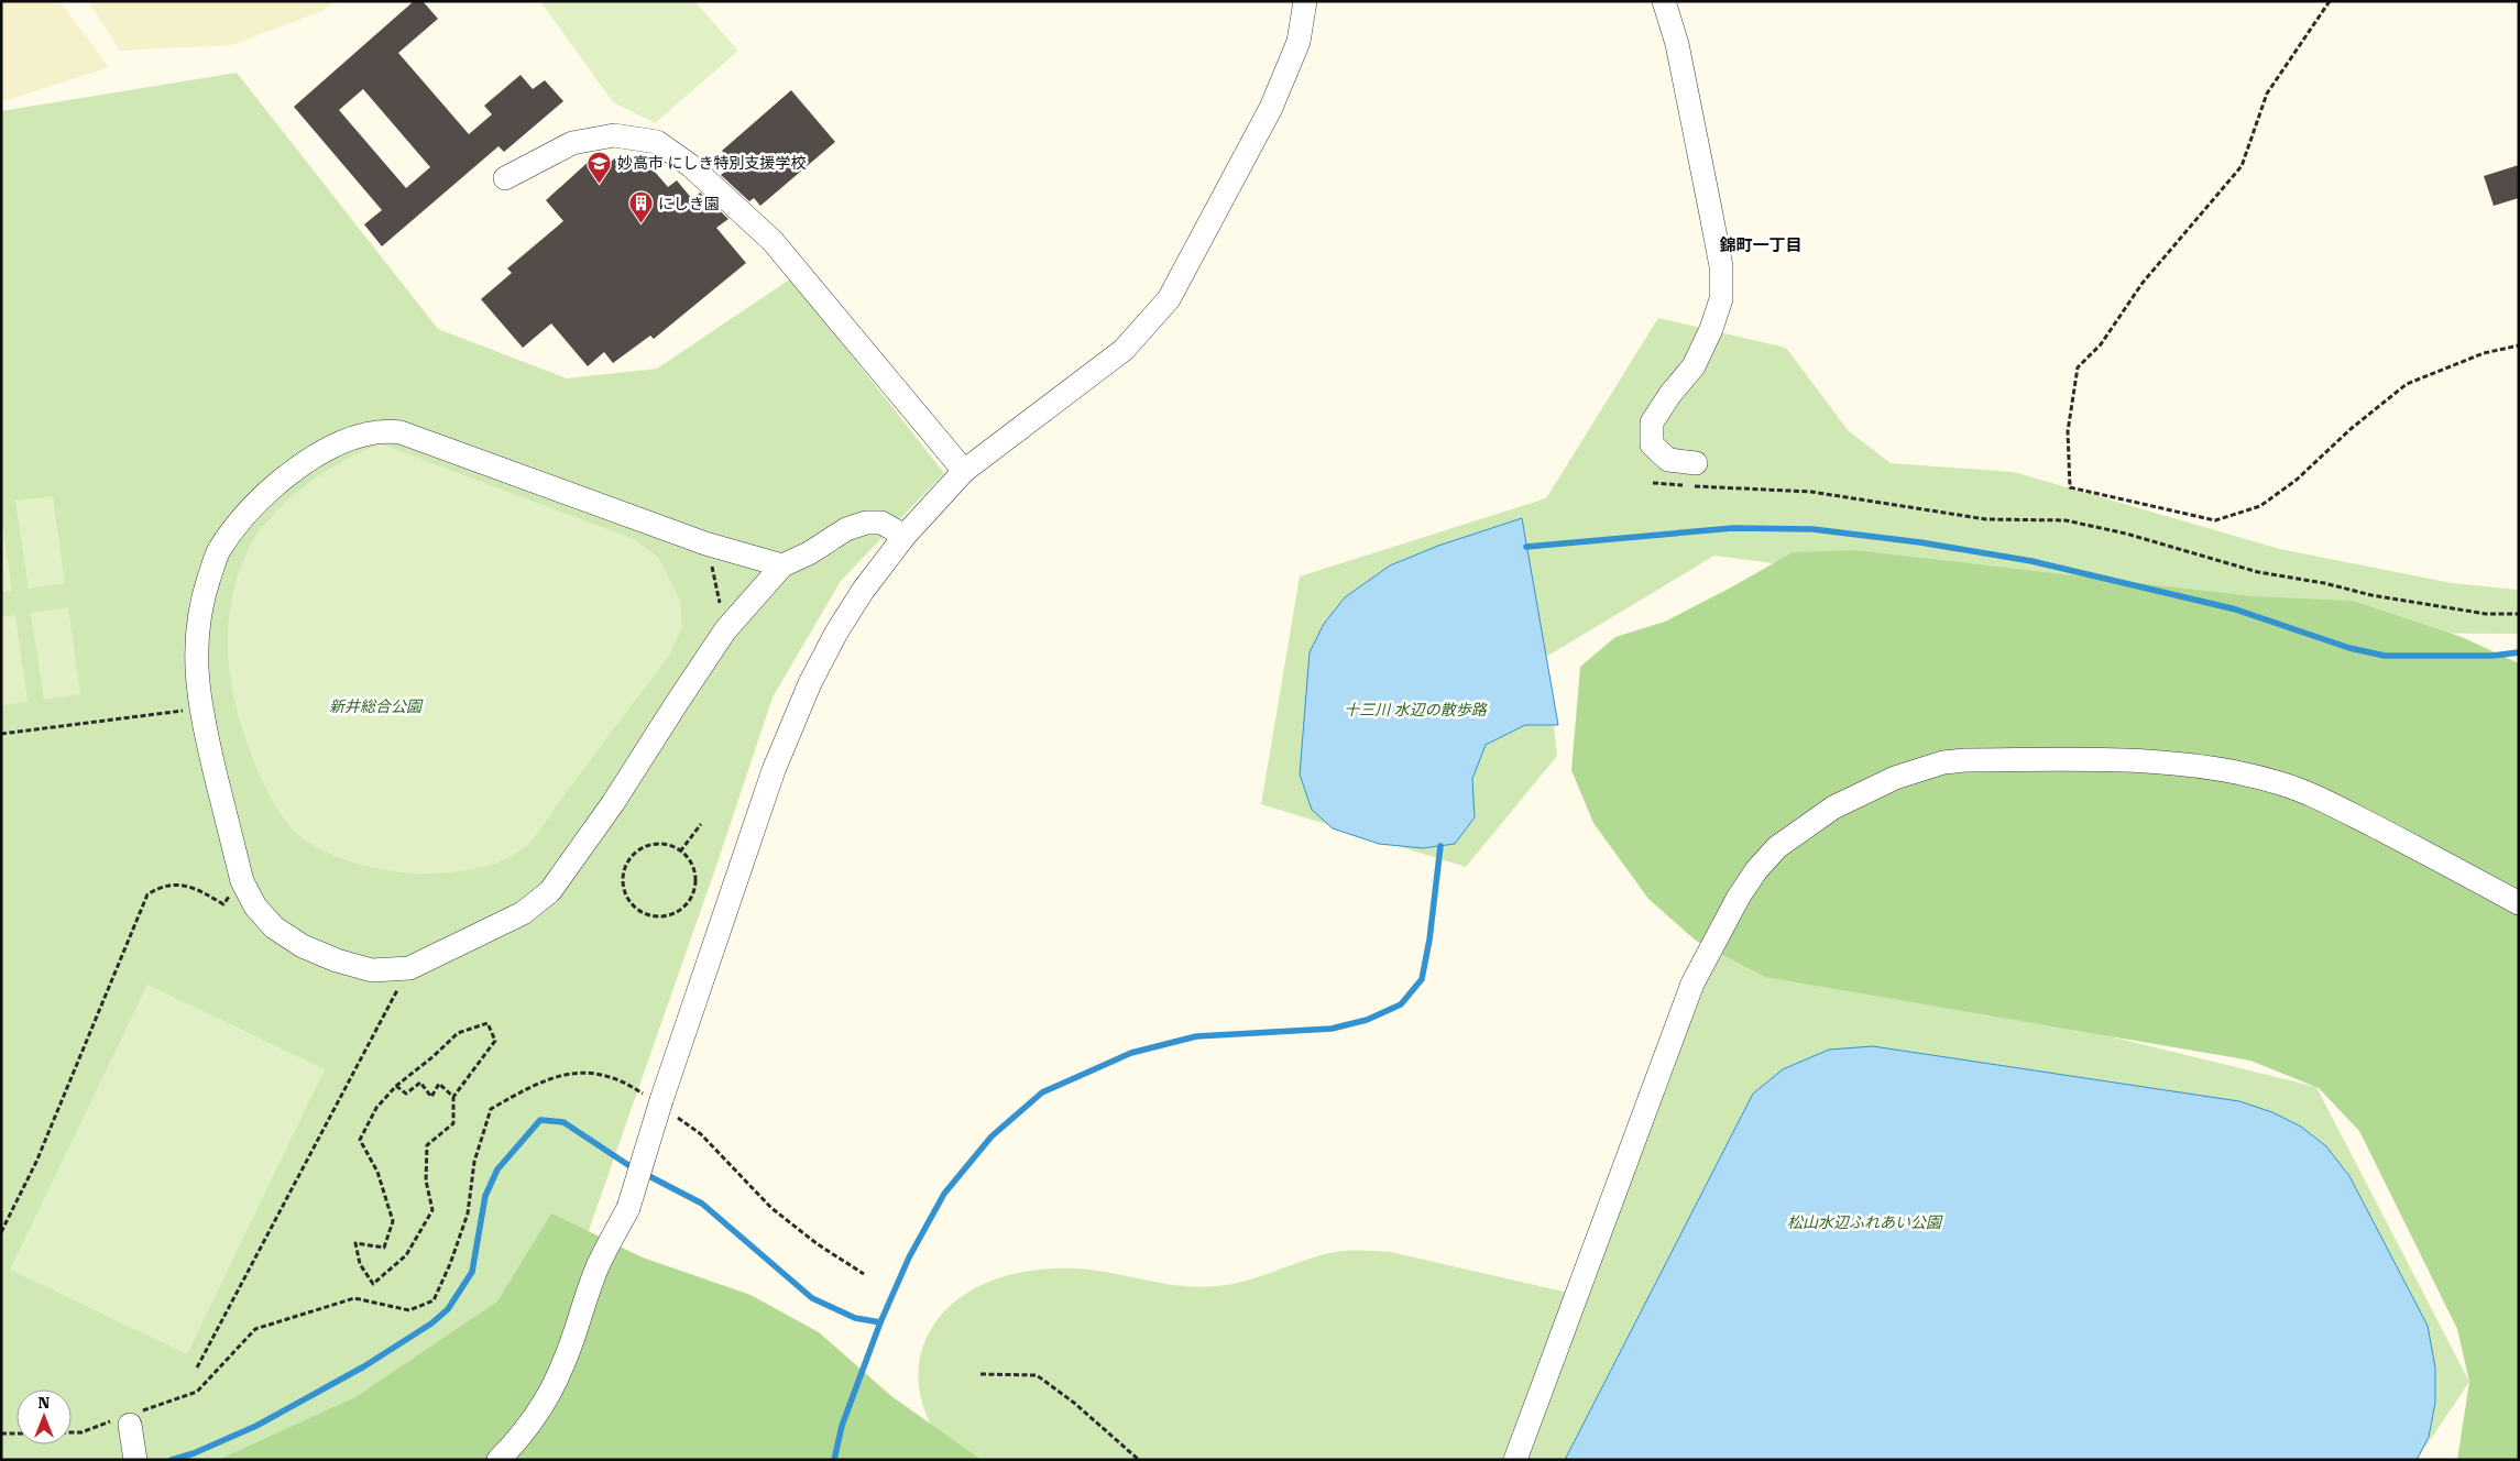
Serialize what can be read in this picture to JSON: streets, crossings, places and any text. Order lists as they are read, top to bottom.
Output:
{
  "districts": ["錦町一丁目"],
  "parks": ["新井総合公園", "十三川 水辺の散歩路", "松山水辺ふれあい公園"],
  "places": {
    "school or university": ["妙高市 にしき特別支援学校"],
    "building": ["にしき園"]
  },
  "north": "top"
}
